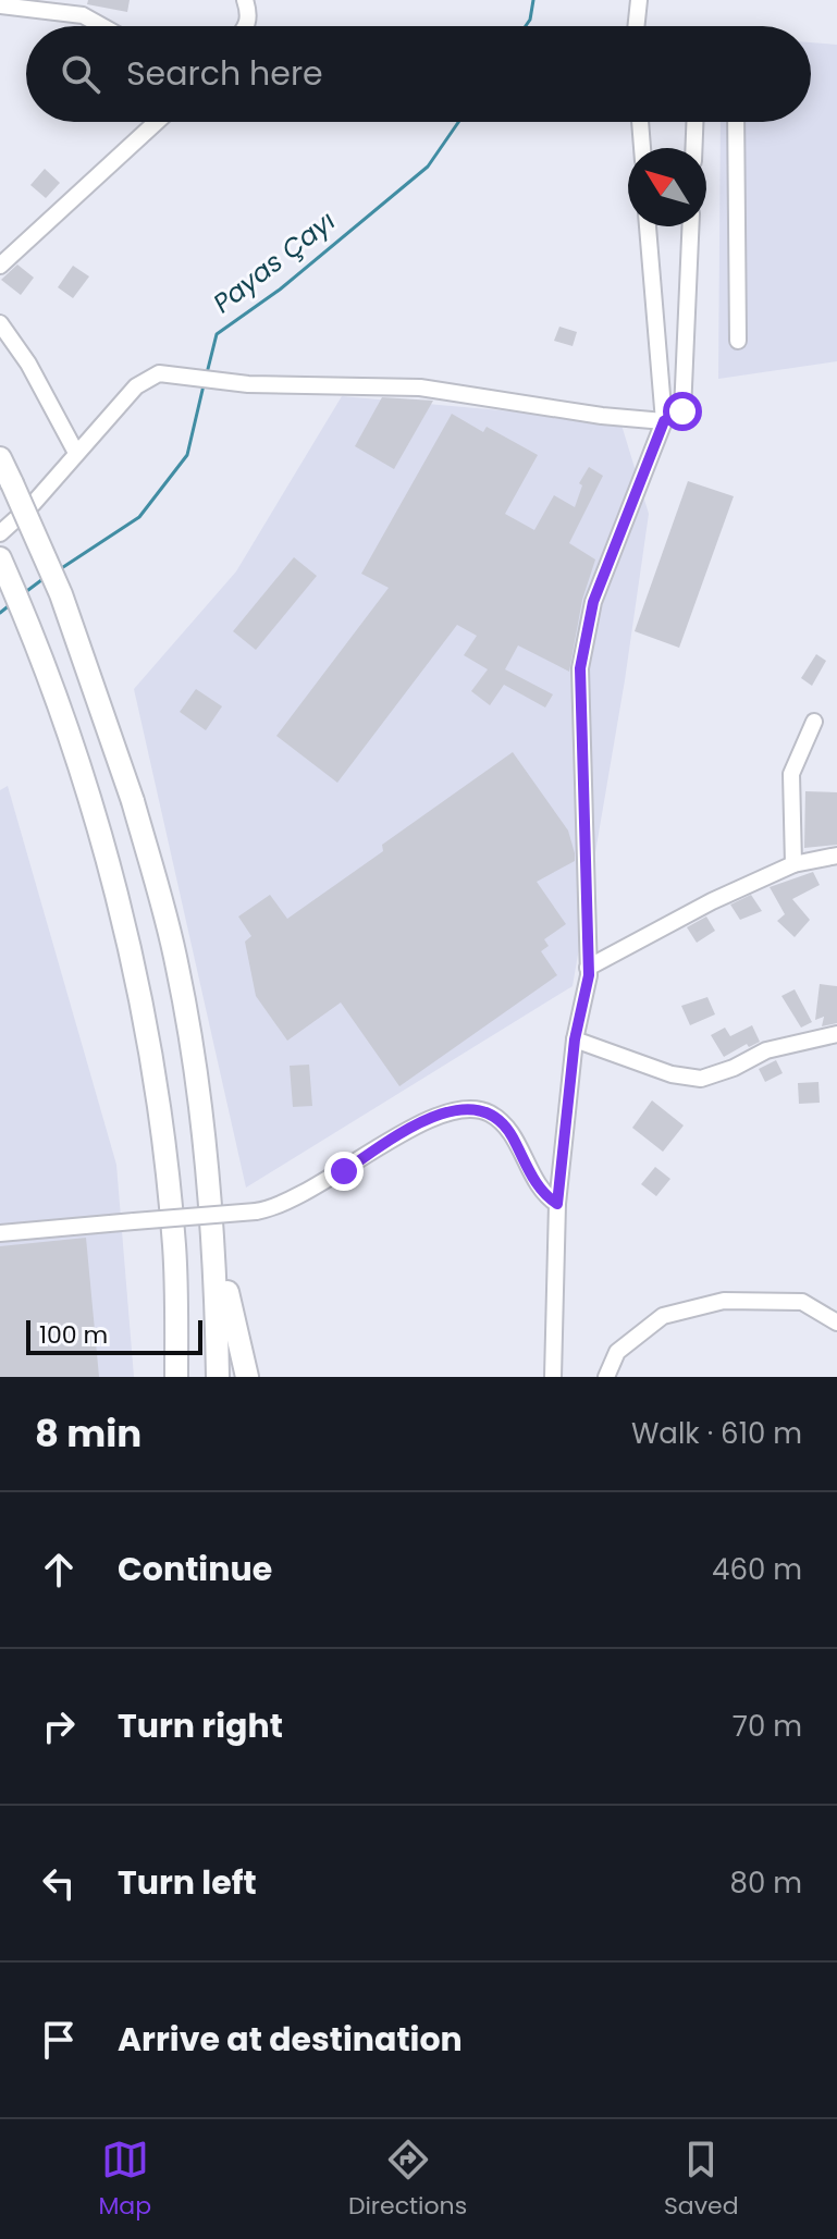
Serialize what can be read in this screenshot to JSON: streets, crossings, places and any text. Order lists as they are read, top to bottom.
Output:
{
  "water": ["Payas Çayı"],
  "scale_bar": "100 m",
  "north": "top left",
  "page": {
    "search": "Search here",
    "scale": "100 m",
    "heading": ["8 min", "Walk · 610 m"],
    "list": [
      ["Continue", "460 m"],
      ["Turn right", "70 m"],
      ["Turn left", "80 m"],
      "Arrive at destination"
    ],
    "nav": ["Map", "Directions", "Saved"]
  }
}
